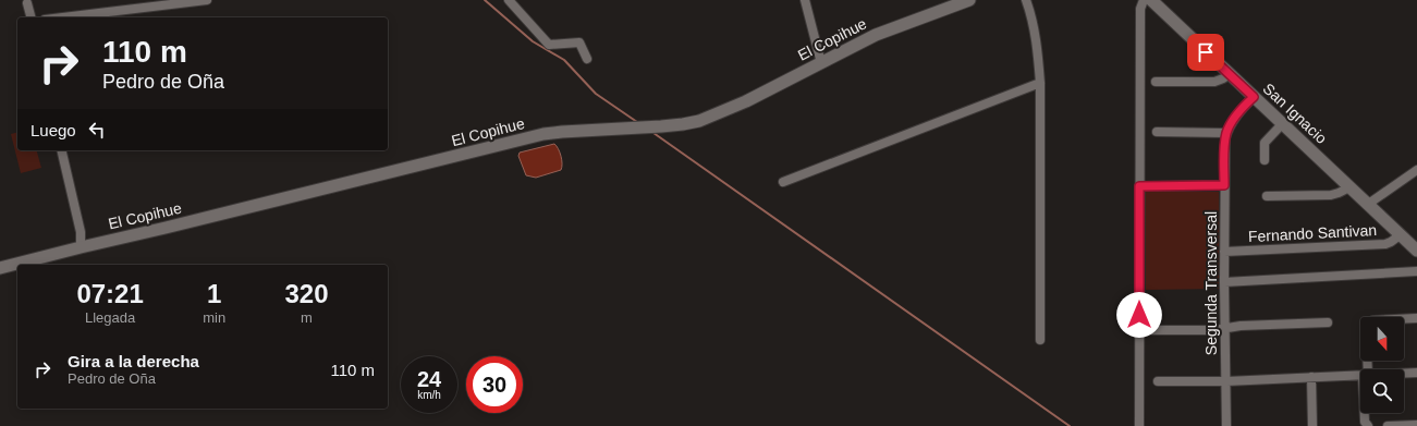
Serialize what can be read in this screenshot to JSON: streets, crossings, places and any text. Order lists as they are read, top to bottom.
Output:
{
  "streets": {
    "main road": ["El Copihue", "San Ignacio"],
    "street": ["Fernando Santivan", "Segunda Transversal"]
  },
  "crossings": [
    ["San Ignacio", "Fernando Santivan"],
    ["San Ignacio", "Segunda Transversal"],
    ["Fernando Santivan", "Segunda Transversal"]
  ],
  "north": "bottom",
  "page": {
    "turn": ["110 m", "Pedro de Oña"],
    "then": "Luego",
    "eta": [
      "07:21",
      "Llegada",
      "1",
      "min",
      "320",
      "m"
    ],
    "list": [
      {
        "name": "Gira a la derecha",
        "note": "Pedro de Oña",
        "value": "110 m"
      }
    ],
    "speed": "24 km/h",
    "limit": "30"
  }
}
